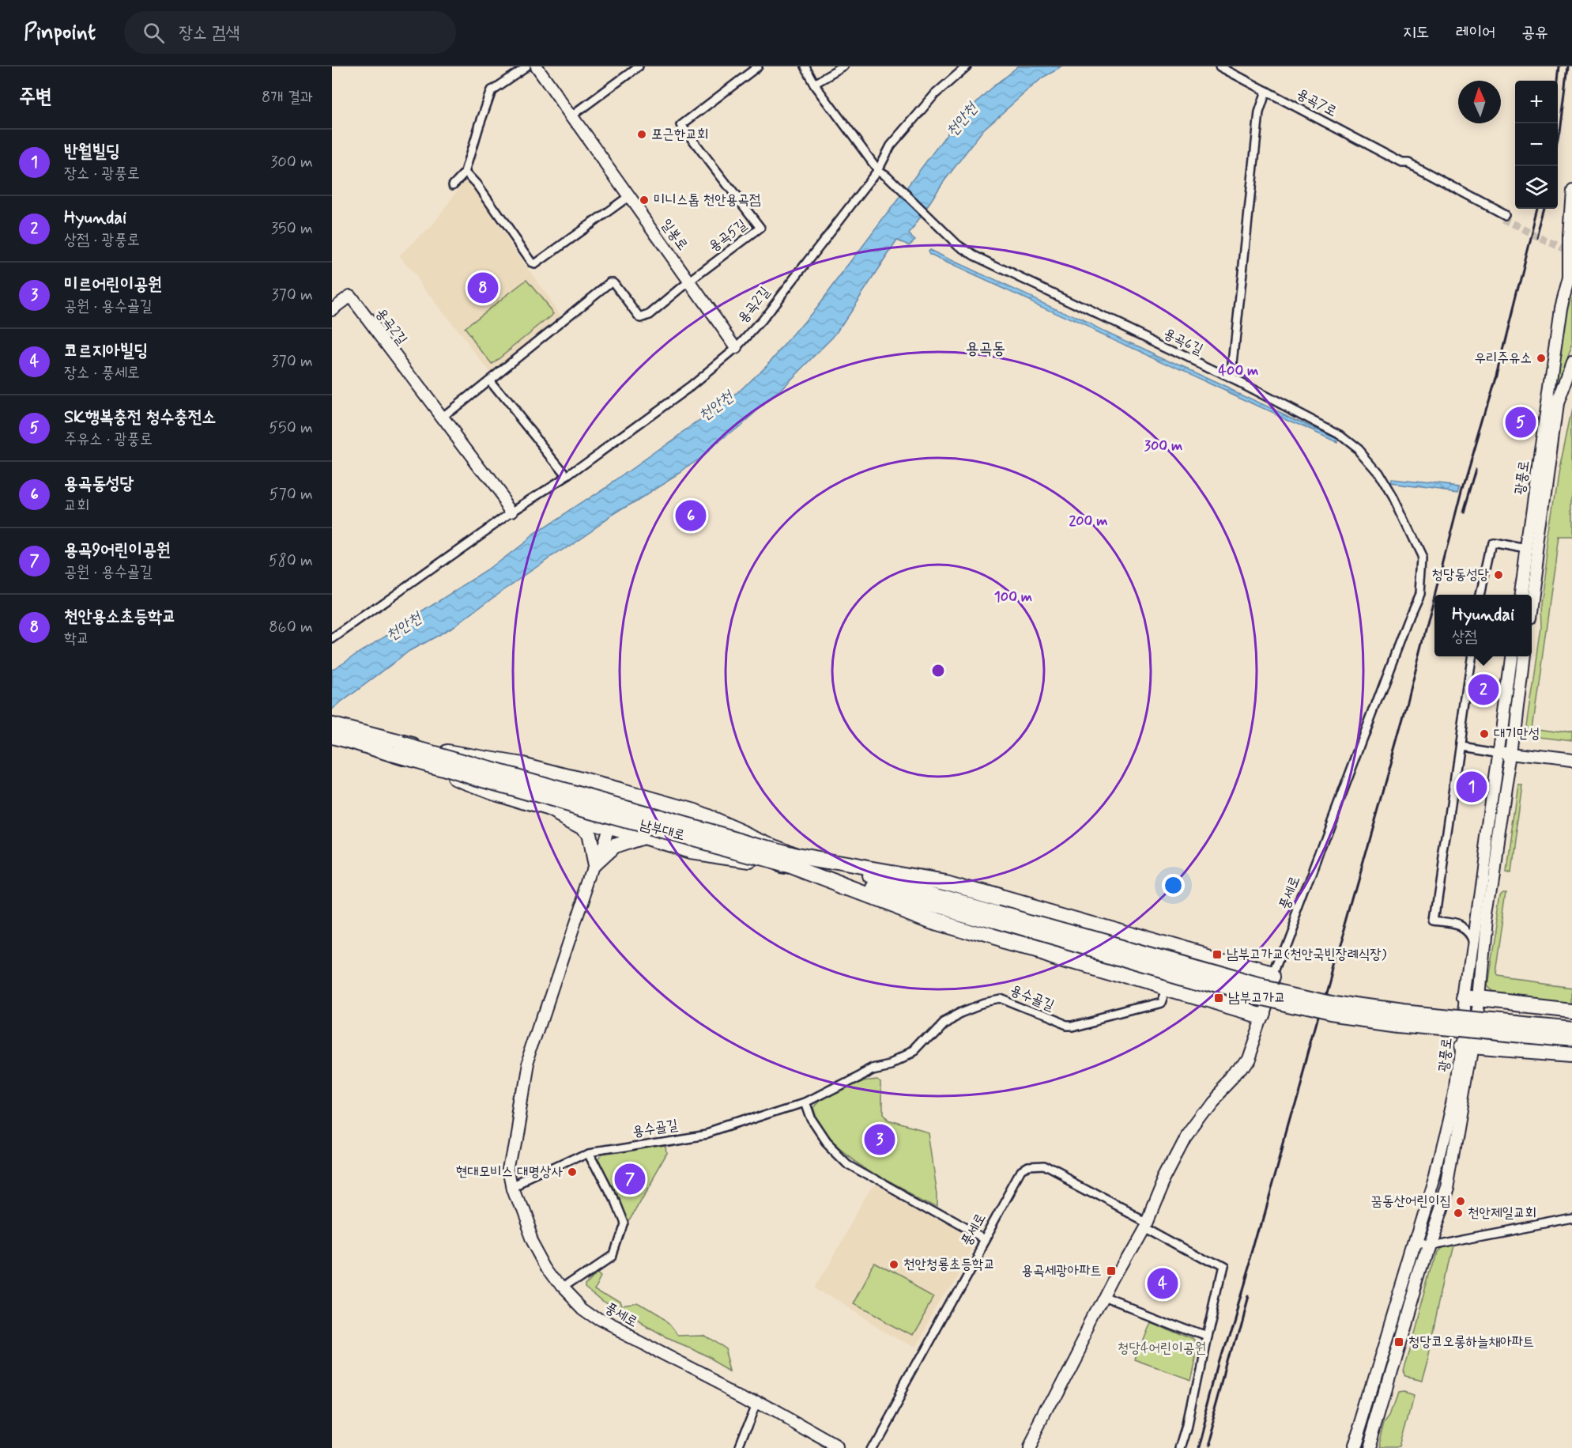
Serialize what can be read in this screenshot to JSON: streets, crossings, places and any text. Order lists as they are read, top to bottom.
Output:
{
  "streets": {
    "highway": ["남부대로"],
    "street": [
      "용곡7로",
      "일봉로",
      "용곡5길",
      "용곡2길",
      "용곡6길",
      "광풍로",
      "풍세로",
      "용수골길"
    ]
  },
  "crossings": [
    ["일봉로", "용곡5길"],
    ["일봉로", "용곡2길"],
    ["용곡2길", "용곡6길"],
    ["용곡6길", "풍세로"],
    ["풍세로", "용수골길"]
  ],
  "districts": ["용곡동"],
  "water": ["천안천"],
  "parks": ["청당4어린이공원"],
  "places": {
    "other": [
      "포근한교회",
      "미니스톱 천안용곡점",
      "우리주유소",
      "청당동성당",
      "대기만성",
      "현대모비스 대명상사",
      "꿈동산어린이집",
      "천안제일교회",
      "천안청룡초등학교"
    ],
    "transit": [
      "남부고가교(천안국빈장례식장)",
      "남부고가교",
      "용곡세광아파트",
      "청당코오롱하늘채아파트"
    ]
  },
  "north": "top",
  "page": {
    "header": "Pinpoint",
    "search": "장소 검색",
    "nav": ["지도", "레이어", "공유"],
    "heading": ["주변", "8개 결과"],
    "map_buttons": ["+", "−"],
    "list": [
      {
        "mark": "1",
        "name": "반월빌딩",
        "note": "장소 · 광풍로",
        "value": "300 m"
      },
      {
        "mark": "2",
        "name": "Hyundai",
        "note": "상점 · 광풍로",
        "value": "350 m"
      },
      {
        "mark": "3",
        "name": "미르어린이공원",
        "note": "공원 · 용수골길",
        "value": "370 m"
      },
      {
        "mark": "4",
        "name": "코르지아빌딩",
        "note": "장소 · 풍세로",
        "value": "370 m"
      },
      {
        "mark": "5",
        "name": "SK행복충전 청수충전소",
        "note": "주유소 · 광풍로",
        "value": "550 m"
      },
      {
        "mark": "6",
        "name": "용곡동성당",
        "note": "교회",
        "value": "570 m"
      },
      {
        "mark": "7",
        "name": "용곡9어린이공원",
        "note": "공원 · 용수골길",
        "value": "580 m"
      },
      {
        "mark": "8",
        "name": "천안용소초등학교",
        "note": "학교",
        "value": "860 m"
      }
    ],
    "pins": [
      "8",
      "5",
      "6",
      "2",
      "1",
      "3",
      "7",
      "4"
    ],
    "popup": ["Hyundai", "상점"]
  },
  "rings": [
    "400 m",
    "300 m",
    "200 m",
    "100 m"
  ]
}
